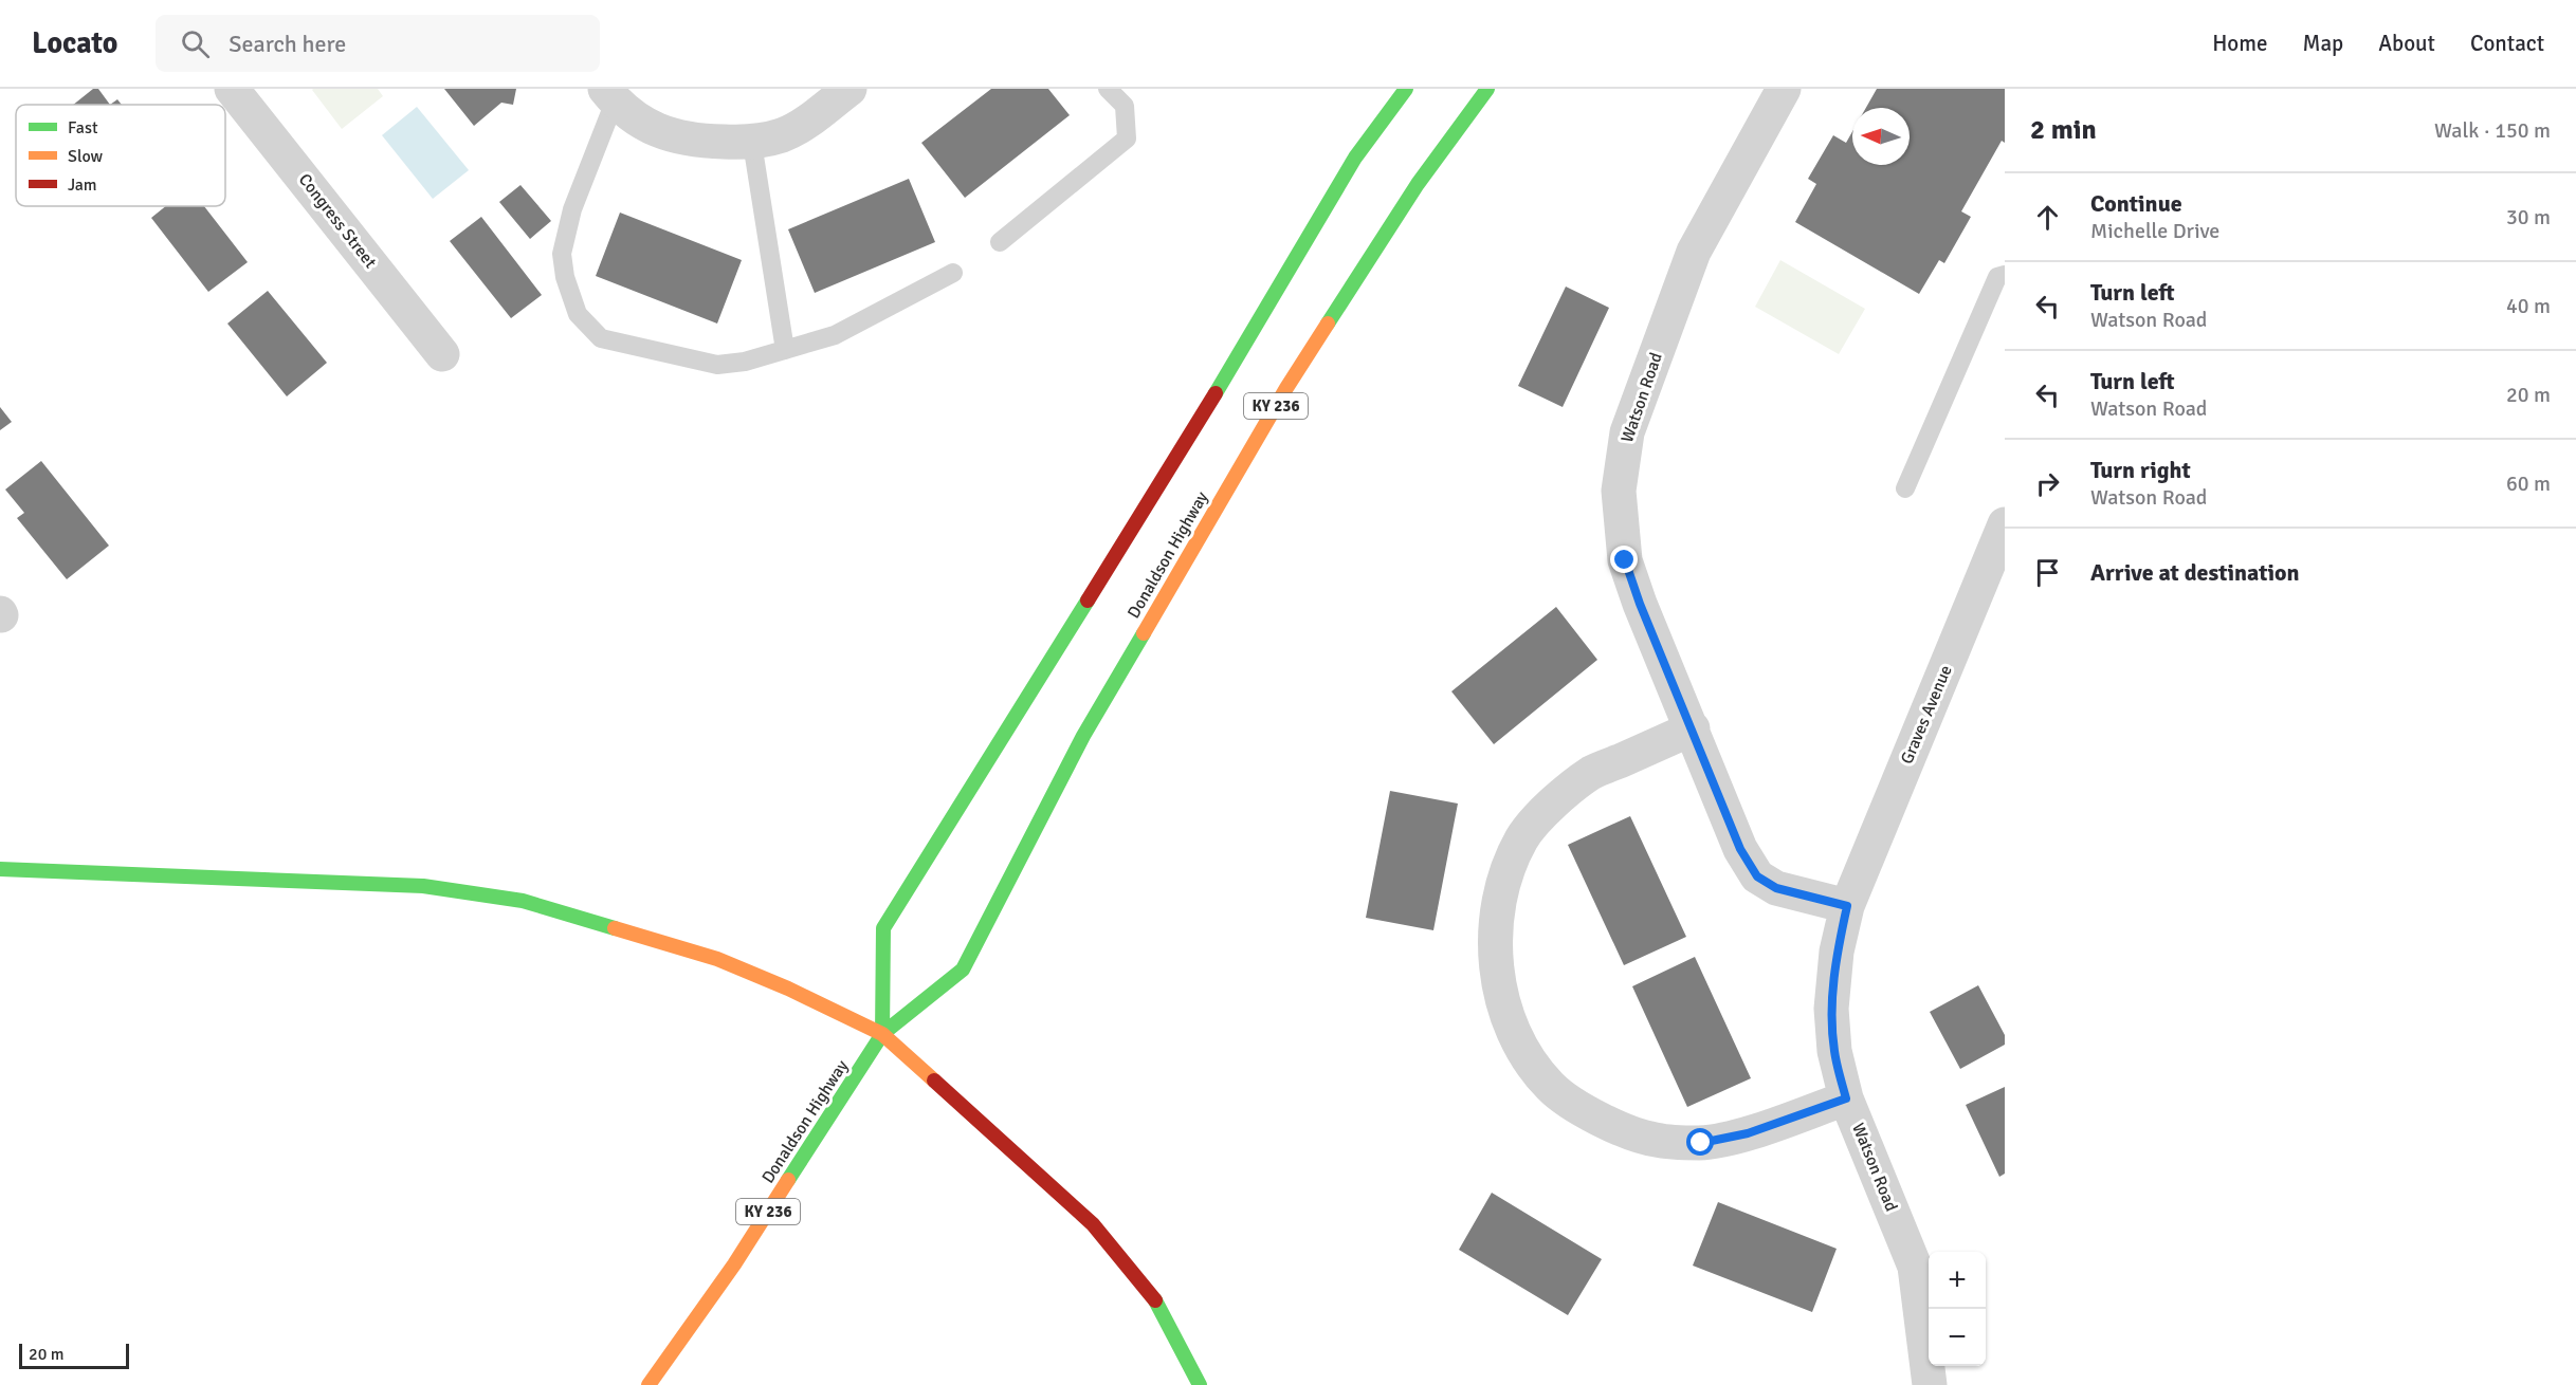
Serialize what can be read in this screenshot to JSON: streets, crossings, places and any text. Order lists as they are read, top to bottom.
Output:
{
  "streets": {
    "main road": ["KY 236", "Donaldson Highway"],
    "street": ["Congress Street", "Watson Road", "Graves Avenue"]
  },
  "crossings": [
    ["Watson Road", "Graves Avenue"],
    ["KY 236", "Donaldson Highway"]
  ],
  "legend": ["Fast", "Slow", "Jam"],
  "scale_bar": "20 m",
  "north": "left",
  "page": {
    "header": "Locato",
    "search": "Search here",
    "nav": [
      "Home",
      "Map",
      "About",
      "Contact"
    ],
    "heading": ["2 min", "Walk · 150 m"],
    "list": [
      ["Continue", "Michelle Drive", "30 m"],
      ["Turn left", "Watson Road", "40 m"],
      ["Turn left", "Watson Road", "20 m"],
      ["Turn right", "Watson Road", "60 m"],
      "Arrive at destination"
    ],
    "map_buttons": ["+", "−"],
    "scale": "20 m"
  }
}
